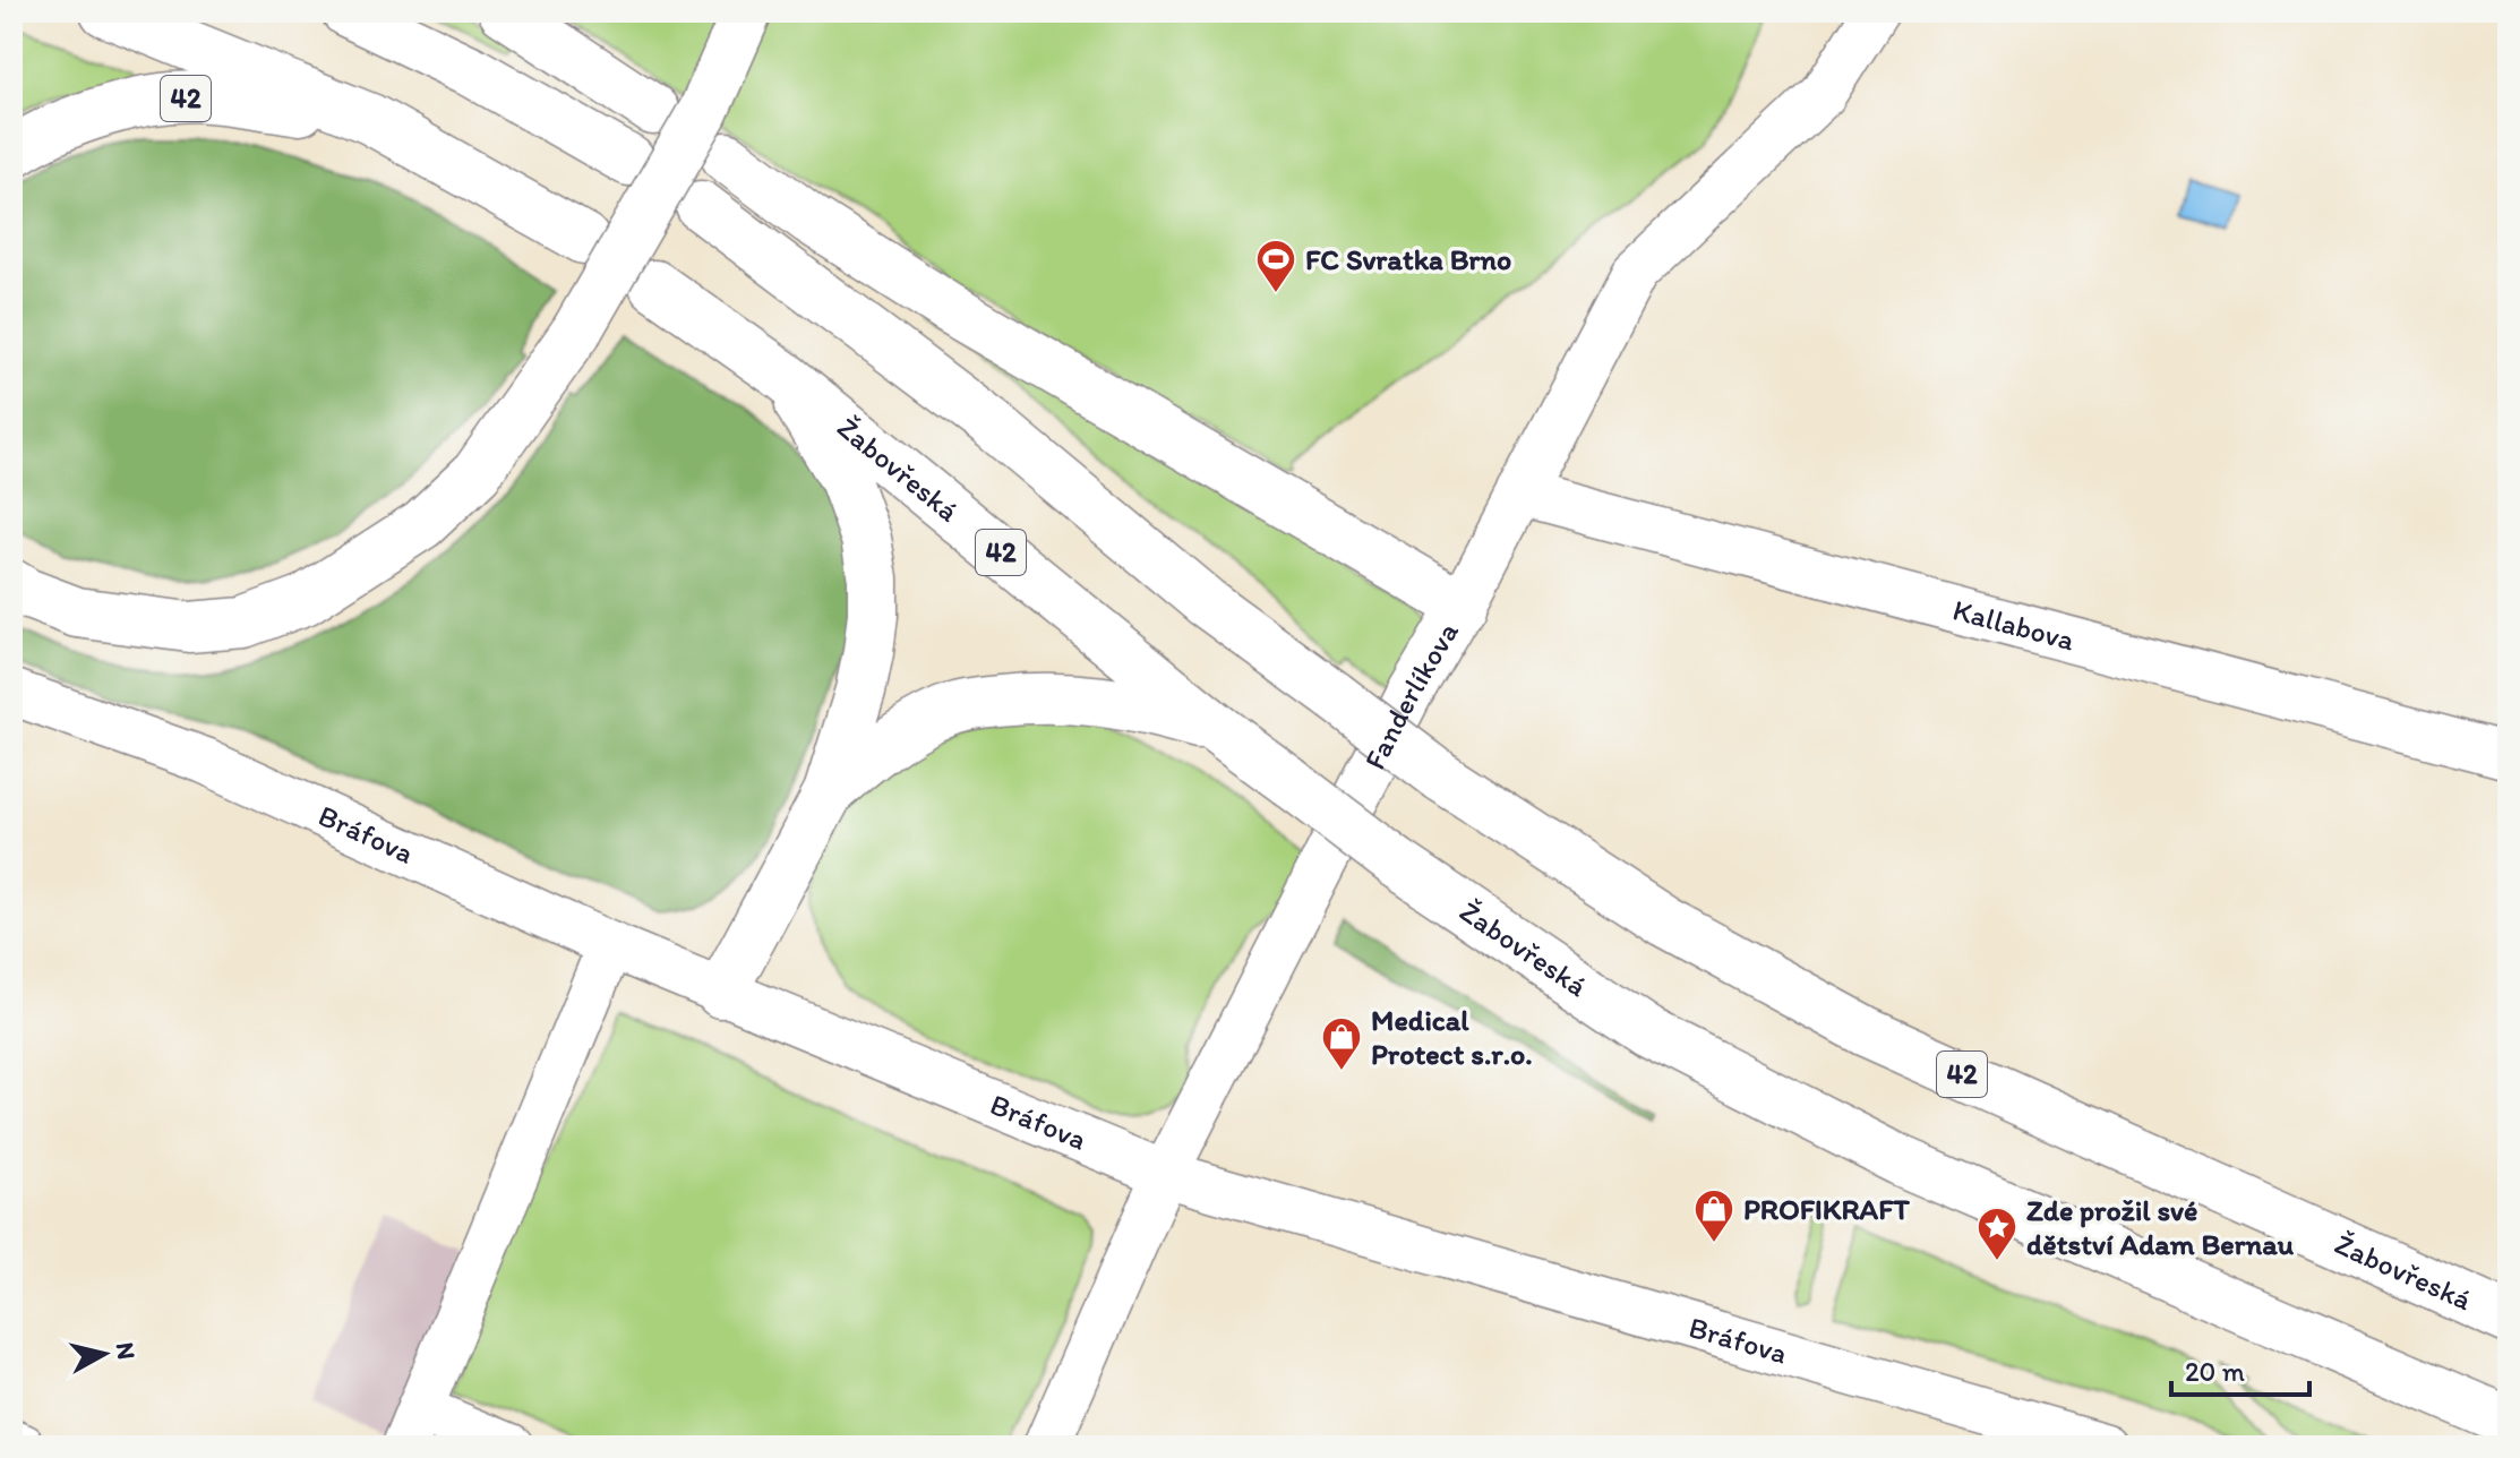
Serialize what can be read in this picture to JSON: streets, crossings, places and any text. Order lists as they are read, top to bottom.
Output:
{
  "streets": {
    "highway": ["42", "Žabovřeská"],
    "street": ["Kallabova", "Fanderlíkova", "Bráfova"]
  },
  "crossings": [
    ["42", "Žabovřeská"],
    ["Kallabova", "Fanderlíkova"],
    ["Fanderlíkova", "Bráfova"]
  ],
  "places": {
    "sports": ["FC Svratka Brno"],
    "shop": ["Medical Protect s.r.o.", "PROFIKRAFT"],
    "place": ["Zde prožil své dětství Adam Bernau"]
  },
  "scale_bar": "20 m",
  "north": "right"
}
